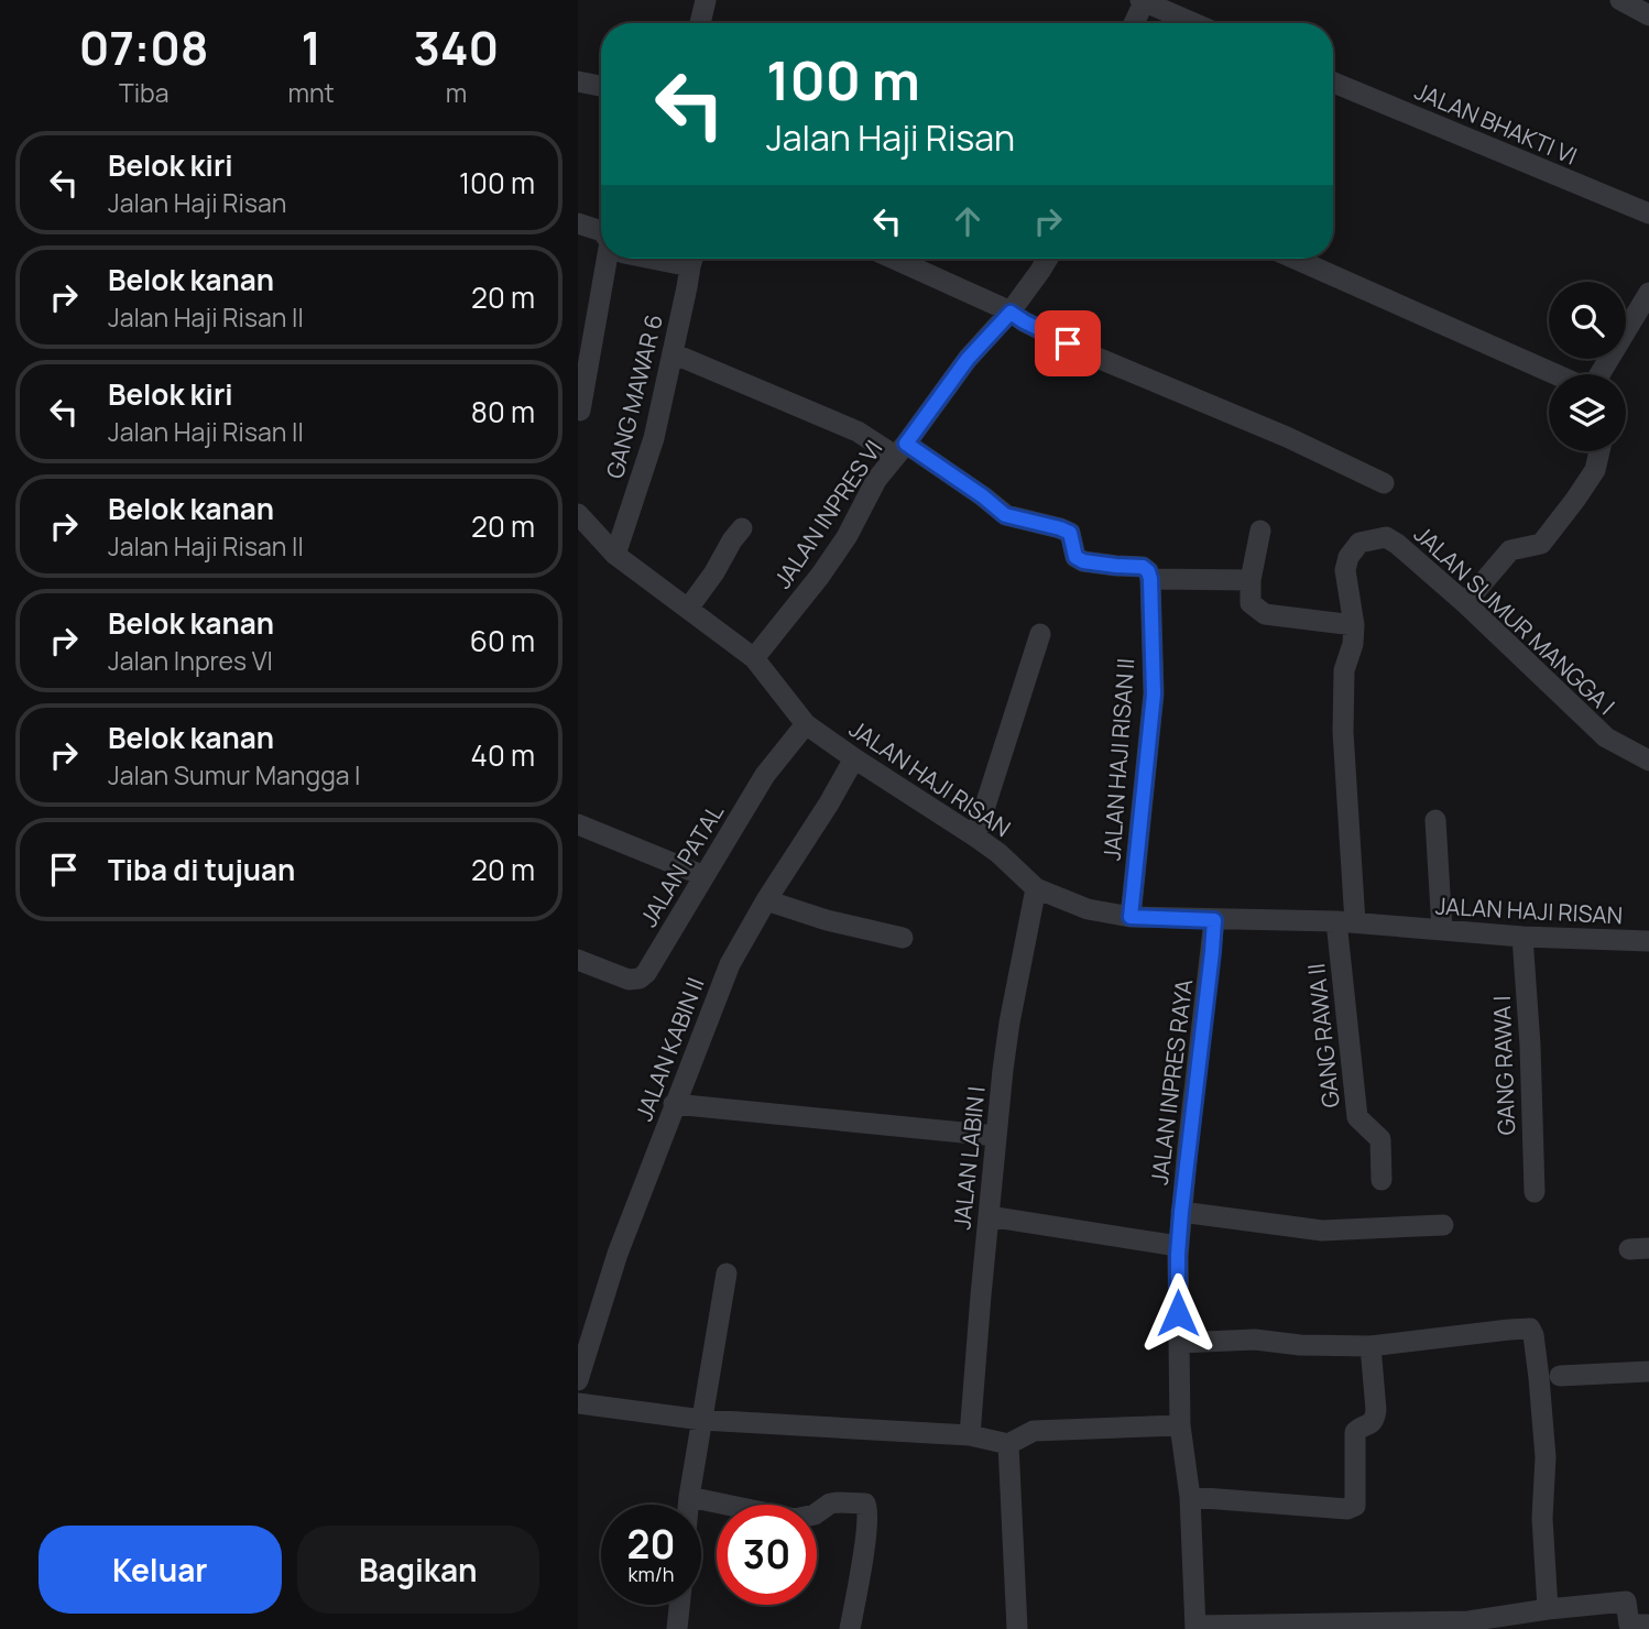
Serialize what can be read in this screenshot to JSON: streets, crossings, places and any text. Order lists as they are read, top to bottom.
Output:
{
  "streets": {
    "street": [
      "JALAN BHAKTI VI",
      "GANG MAWAR 6",
      "JALAN INPRES VI",
      "JALAN SUMUR MANGGA I",
      "JALAN HAJI RISAN II",
      "JALAN HAJI RISAN",
      "JALAN PATAL",
      "GANG RAWA II",
      "JALAN KABIN II",
      "GANG RAWA I",
      "JALAN INPRES RAYA",
      "JALAN LABIN I"
    ]
  },
  "crossings": [
    ["GANG MAWAR 6", "JALAN HAJI RISAN"],
    ["JALAN INPRES VI", "JALAN HAJI RISAN"],
    ["JALAN SUMUR MANGGA I", "JALAN HAJI RISAN"],
    ["JALAN SUMUR MANGGA I", "GANG RAWA II"],
    ["JALAN HAJI RISAN II", "JALAN HAJI RISAN"],
    ["JALAN HAJI RISAN", "JALAN PATAL"],
    ["JALAN HAJI RISAN", "GANG RAWA II"],
    ["JALAN HAJI RISAN", "JALAN KABIN II"],
    ["JALAN HAJI RISAN", "GANG RAWA I"],
    ["JALAN HAJI RISAN", "JALAN INPRES RAYA"],
    ["JALAN HAJI RISAN", "JALAN LABIN I"]
  ],
  "page": {
    "eta": [
      "07:08",
      "Tiba",
      "1",
      "mnt",
      "340",
      "m"
    ],
    "turn": ["100 m", "Jalan Haji Risan"],
    "list": [
      {
        "name": "Belok kiri",
        "note": "Jalan Haji Risan",
        "value": "100 m"
      },
      {
        "name": "Belok kanan",
        "note": "Jalan Haji Risan II",
        "value": "20 m"
      },
      {
        "name": "Belok kiri",
        "note": "Jalan Haji Risan II",
        "value": "80 m"
      },
      {
        "name": "Belok kanan",
        "note": "Jalan Haji Risan II",
        "value": "20 m"
      },
      {
        "name": "Belok kanan",
        "note": "Jalan Inpres VI",
        "value": "60 m"
      },
      {
        "name": "Belok kanan",
        "note": "Jalan Sumur Mangga I",
        "value": "40 m"
      },
      {
        "name": "Tiba di tujuan",
        "value": "20 m"
      }
    ],
    "speed": "20 km/h",
    "limit": "30",
    "buttons": ["Keluar", "Bagikan"]
  }
}
